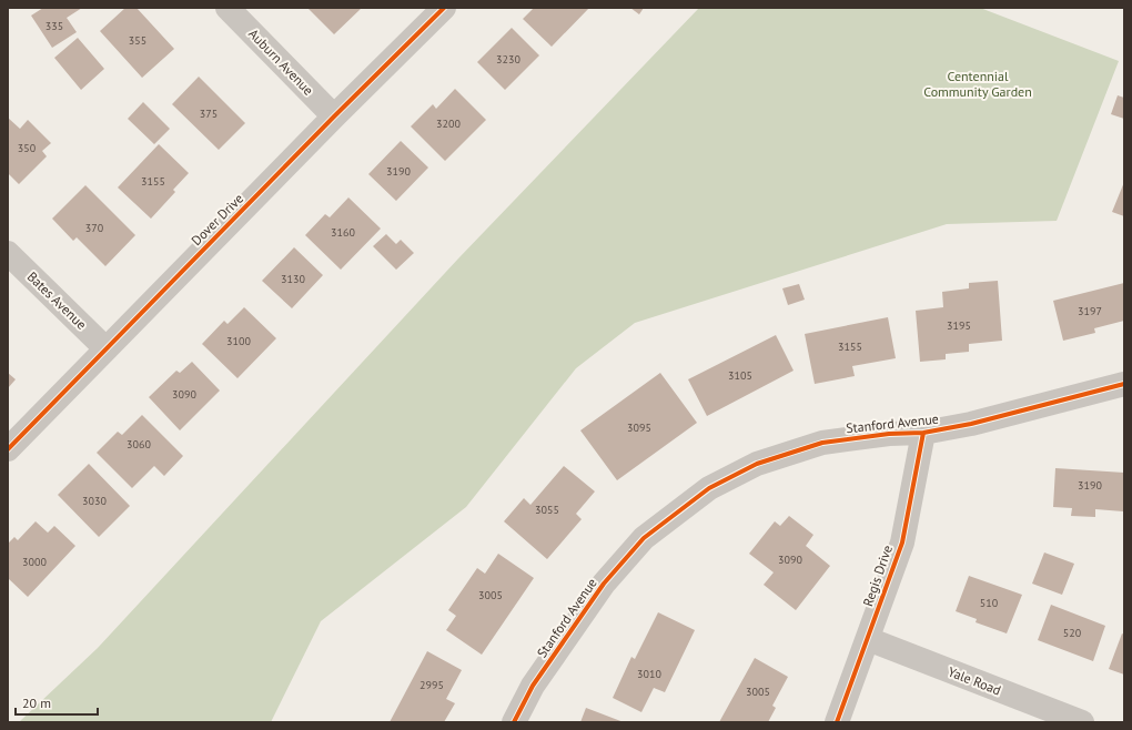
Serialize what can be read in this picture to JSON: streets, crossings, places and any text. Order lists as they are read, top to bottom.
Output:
{
  "streets": {
    "street": [
      "Auburn Avenue",
      "Dover Drive",
      "Bates Avenue",
      "Stanford Avenue",
      "Regis Drive",
      "Yale Road"
    ]
  },
  "crossings": [
    ["Auburn Avenue", "Dover Drive"],
    ["Dover Drive", "Bates Avenue"],
    ["Stanford Avenue", "Regis Drive"],
    ["Regis Drive", "Yale Road"]
  ],
  "parks": ["Centennial Community Garden"],
  "house_numbers": [
    "335",
    "355",
    "3230",
    "375",
    "3200",
    "350",
    "3190",
    "3155",
    "370",
    "3160",
    "3130",
    "3197",
    "3195",
    "3100",
    "3155",
    "3105",
    "3090",
    "3095",
    "3060",
    "3190",
    "3030",
    "3055",
    "3090",
    "3000",
    "3005",
    "510",
    "520",
    "3010",
    "2995",
    "3005"
  ],
  "scale_bar": "20 m"
}
